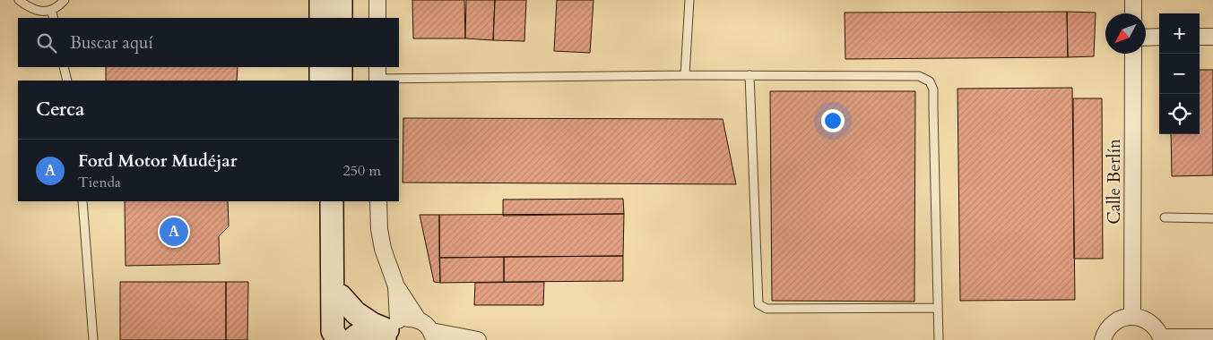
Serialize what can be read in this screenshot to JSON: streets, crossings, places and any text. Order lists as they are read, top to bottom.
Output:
{
  "streets": {
    "street": ["Calle Berlín"]
  },
  "north": "bottom left",
  "page": {
    "map_buttons": ["+", "−"],
    "search": "Buscar aquí",
    "heading": "Cerca",
    "list": [
      {
        "mark": "A",
        "name": "Ford Motor Mudéjar",
        "note": "Tienda",
        "value": "250 m"
      }
    ],
    "pins": "A"
  }
}
